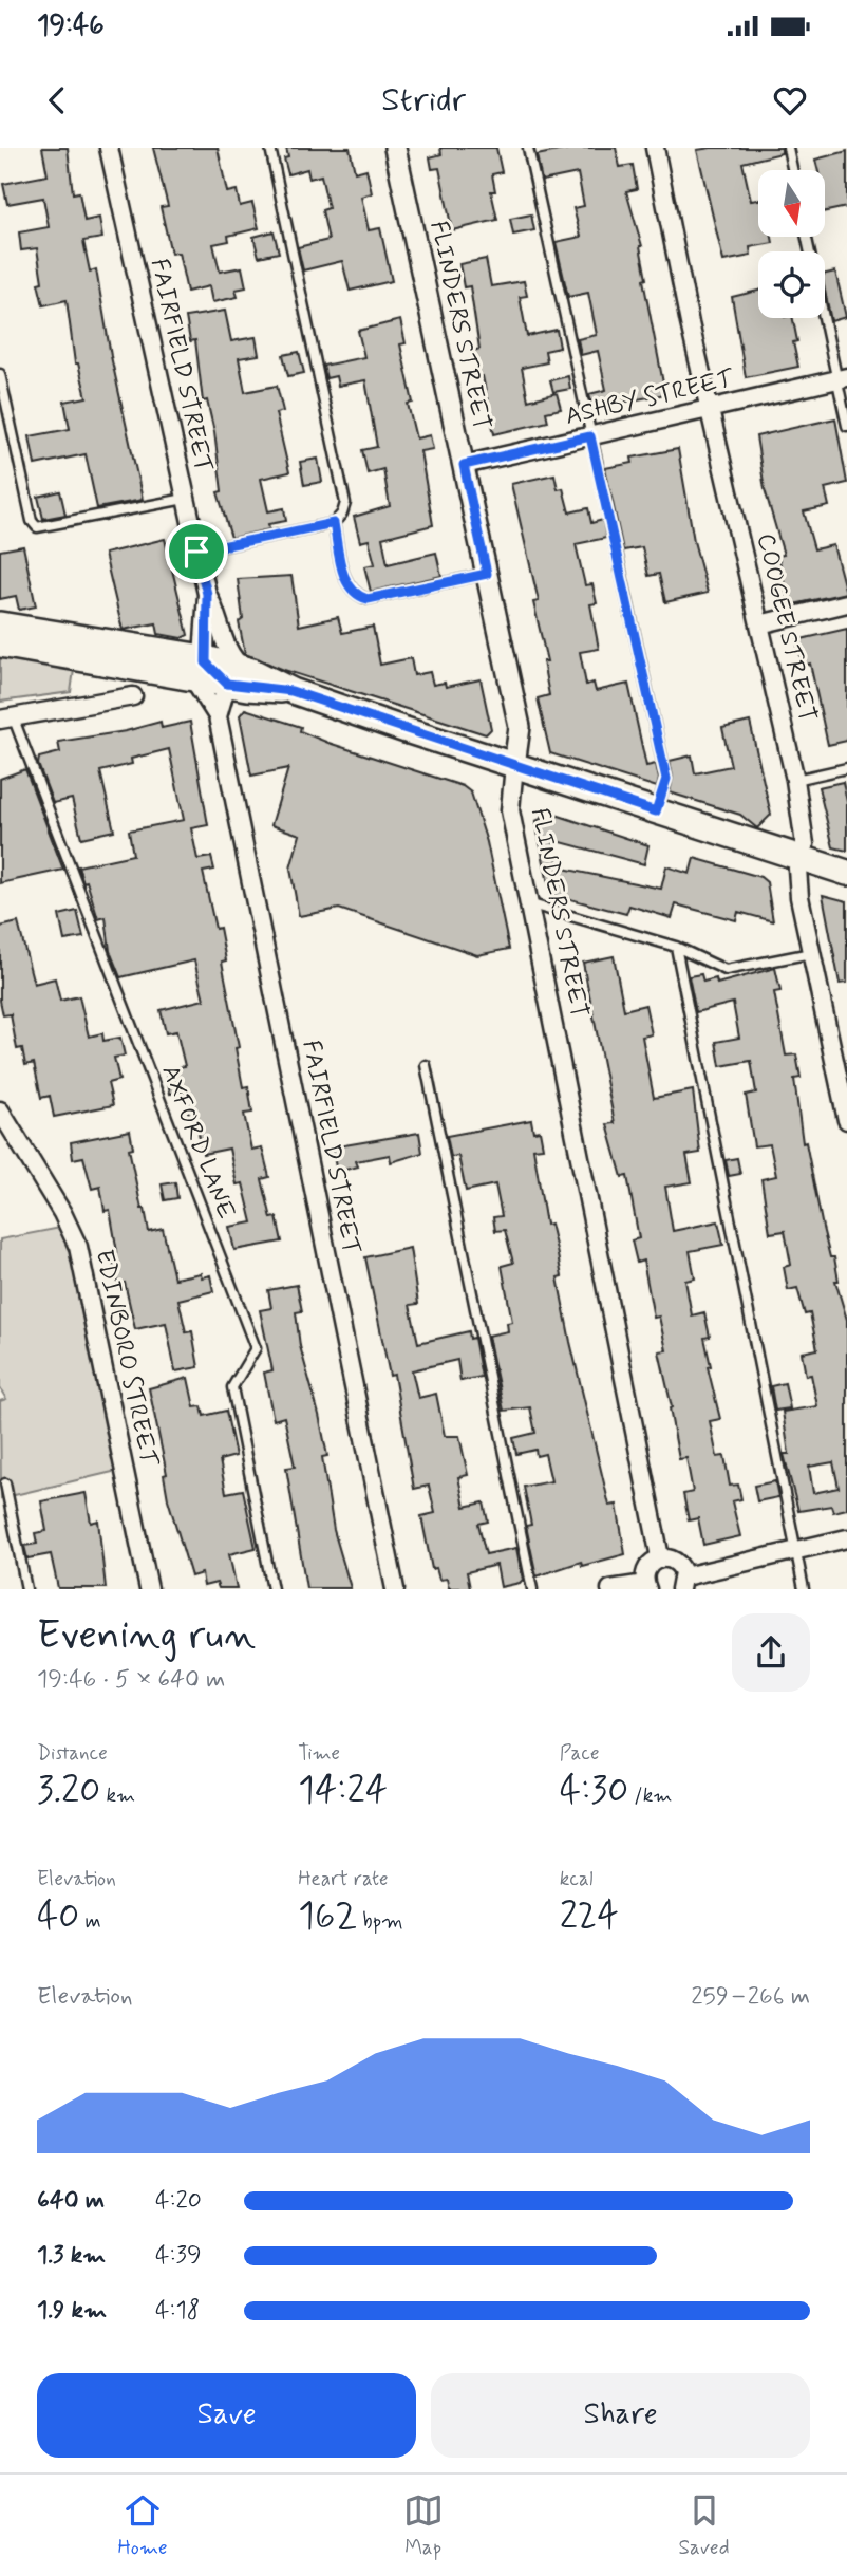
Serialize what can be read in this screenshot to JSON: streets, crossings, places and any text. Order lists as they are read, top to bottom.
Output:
{
  "streets": {
    "street": [
      "FLINDERS STREET",
      "FAIRFIELD STREET",
      "ASHBY STREET",
      "COOGEE STREET",
      "EDINBORO STREET"
    ],
    "lane": ["AXFORD LANE"]
  },
  "crossings": [
    ["FLINDERS STREET", "ASHBY STREET"],
    ["ASHBY STREET", "COOGEE STREET"]
  ],
  "north": "bottom",
  "page": {
    "status": "19:46",
    "header": "Stridr",
    "heading": ["Evening run", "19:46 · 5 × 640 m"],
    "stats": [
      ["Distance", "3.20 km"],
      ["Time", "14:24"],
      ["Pace", "4:30 /km"],
      ["Elevation", "40 m"],
      ["Heart rate", "162 bpm"],
      ["kcal", "224"]
    ],
    "chart": ["Elevation", "259–266 m"],
    "list": [
      {
        "name": "640 m",
        "note": "4:20"
      },
      {
        "name": "1.3 km",
        "note": "4:39"
      },
      {
        "name": "1.9 km",
        "note": "4:18"
      }
    ],
    "buttons": ["Save", "Share"],
    "tabs": ["Home", "Map", "Saved"]
  }
}
